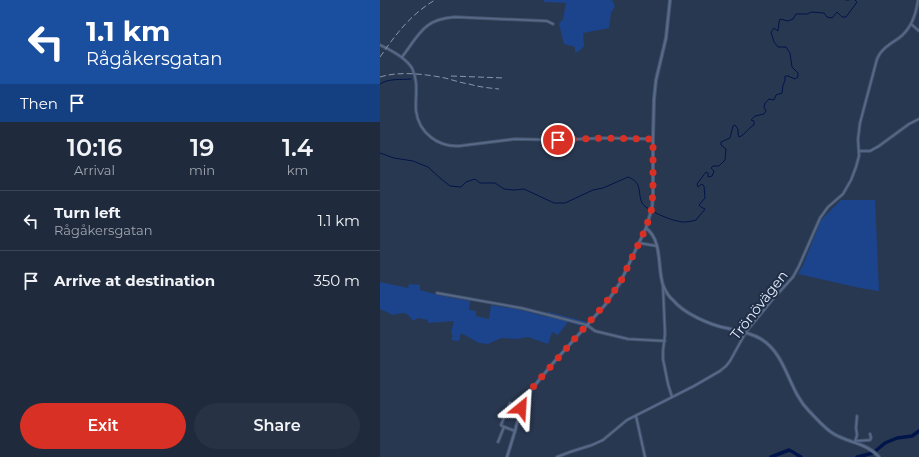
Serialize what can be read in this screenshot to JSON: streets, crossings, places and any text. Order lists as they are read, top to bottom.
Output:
{
  "streets": {
    "street": ["Trönövägen"]
  },
  "page": {
    "turn": ["1.1 km", "Rågåkersgatan"],
    "then": "Then",
    "eta": [
      "10:16",
      "Arrival",
      "19",
      "min",
      "1.4",
      "km"
    ],
    "list": [
      {
        "name": "Turn left",
        "note": "Rågåkersgatan",
        "value": "1.1 km"
      },
      {
        "name": "Arrive at destination",
        "value": "350 m"
      }
    ],
    "buttons": ["Exit", "Share"]
  }
}
